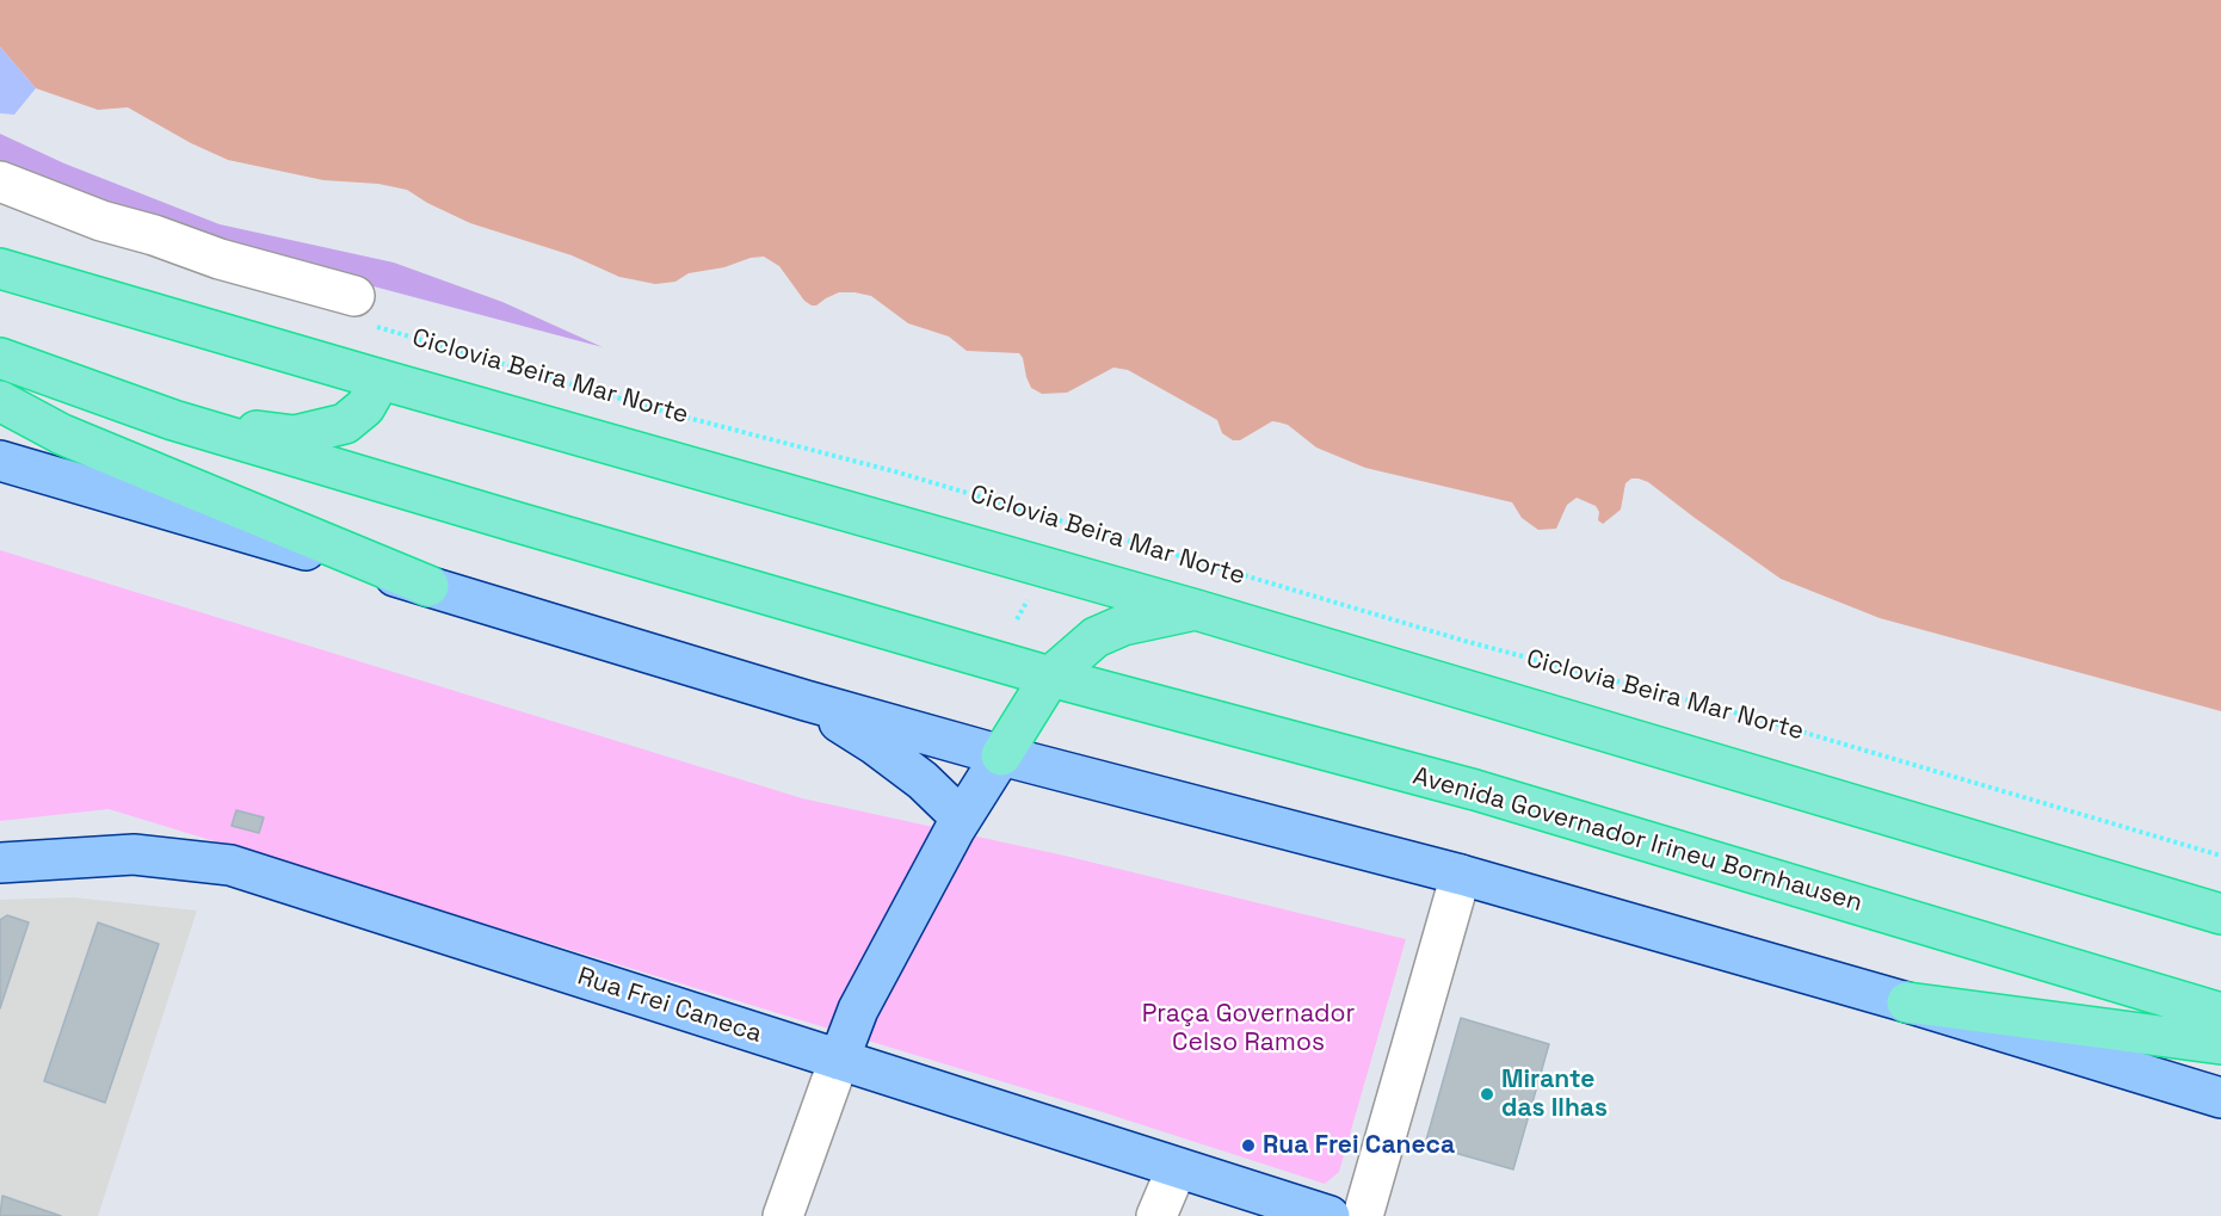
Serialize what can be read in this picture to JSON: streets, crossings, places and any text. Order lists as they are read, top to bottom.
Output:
{
  "streets": {
    "highway": ["Avenida Governador Irineu Bornhausen"],
    "main road": ["Rua Frei Caneca"],
    "path": ["Ciclovia Beira Mar Norte"]
  },
  "parks": ["Praça Governador Celso Ramos"],
  "places": ["Mirante das Ilhas", "Rua Frei Caneca"]
}
